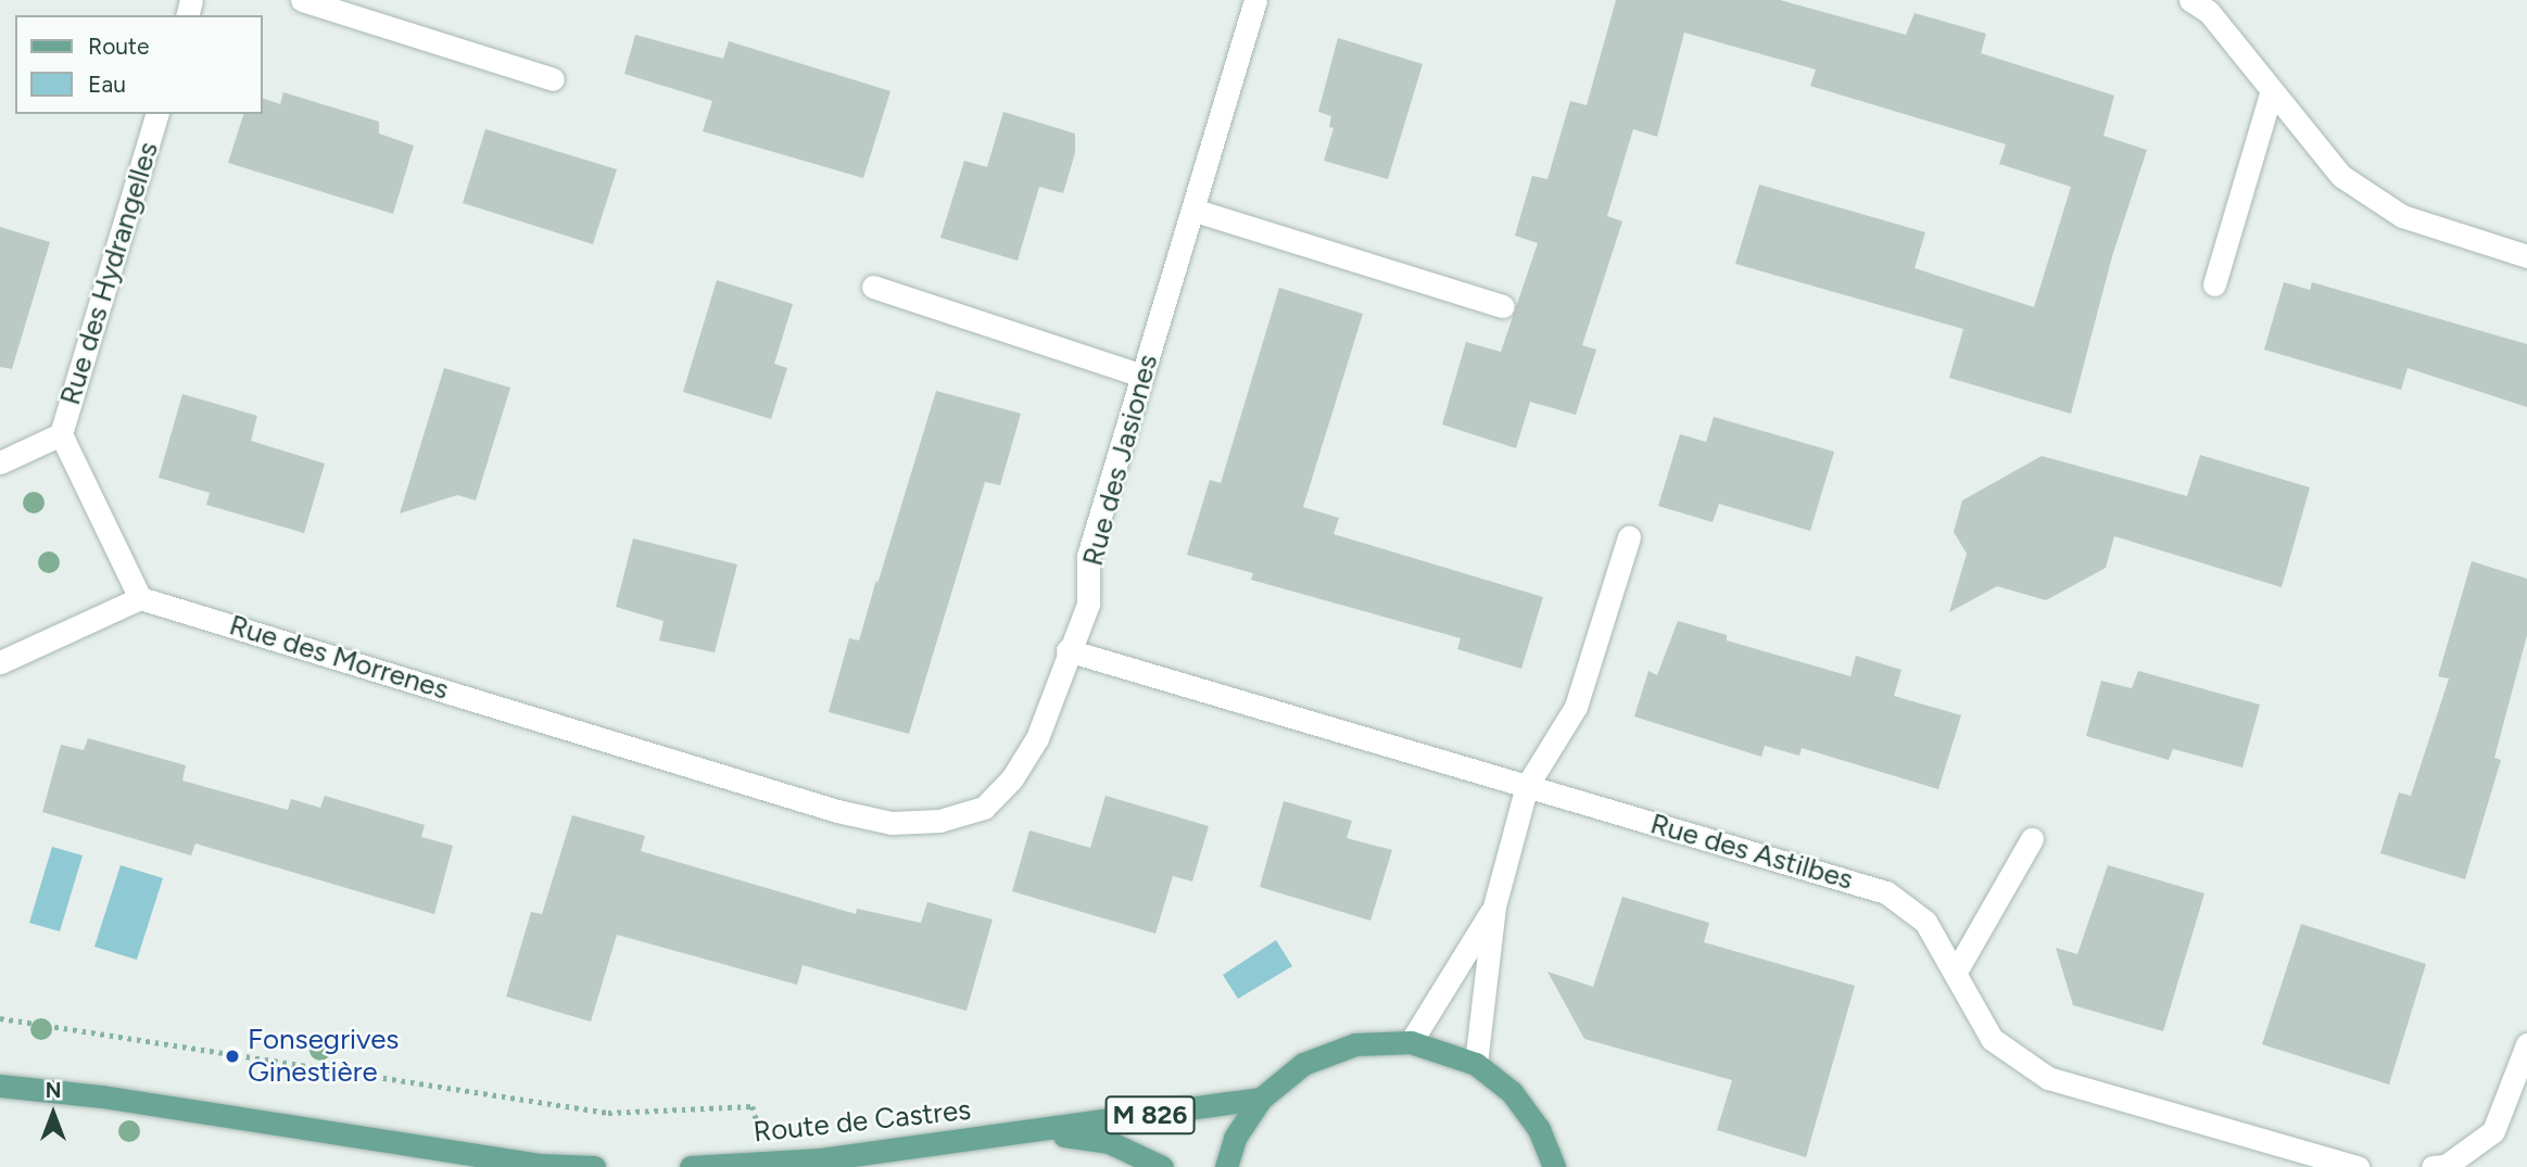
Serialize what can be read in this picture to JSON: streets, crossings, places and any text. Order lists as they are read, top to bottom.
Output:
{
  "streets": {
    "main road": ["M 826", "Route de Castres"],
    "street": [
      "Rue des Hydrangelles",
      "Rue des Jasiones",
      "Rue des Morrenes",
      "Rue des Astilbes"
    ]
  },
  "crossings": [
    ["Rue des Jasiones", "Rue des Morrenes"],
    ["Rue des Jasiones", "Rue des Astilbes"],
    ["M 826", "Route de Castres"]
  ],
  "places": ["Fonsegrives Ginestière"],
  "legend": ["Route", "Eau"],
  "north": "top"
}
